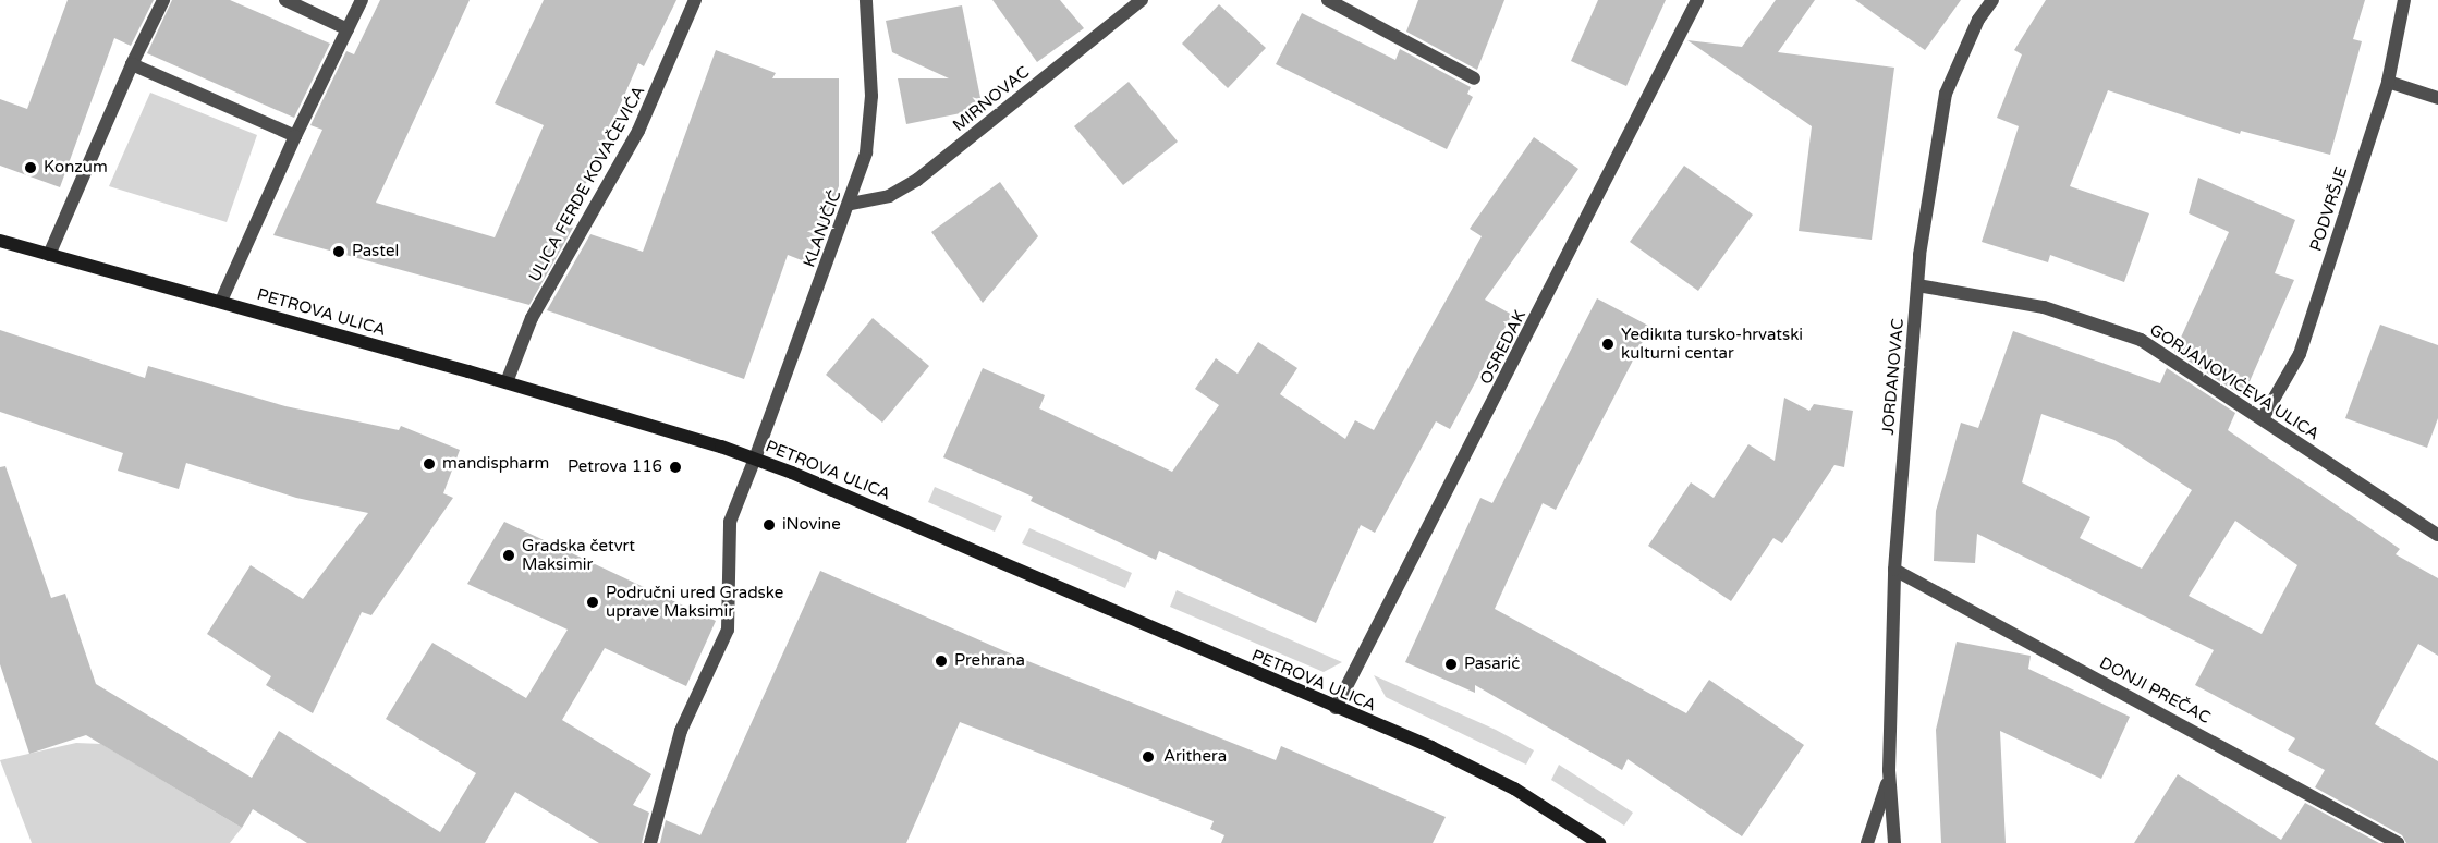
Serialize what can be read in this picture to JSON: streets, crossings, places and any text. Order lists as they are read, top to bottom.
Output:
{
  "streets": {
    "street": [
      "MIRNOVAC",
      "ULICA FERDE KOVAČEVIĆA",
      "PODVRŠJE",
      "KLANJČIĆ",
      "PETROVA ULICA",
      "OSREDAK",
      "JORDANOVAC",
      "GORJANOVIĆEVA ULICA",
      "DONJI PREČAC"
    ]
  },
  "crossings": [
    ["MIRNOVAC", "KLANJČIĆ"],
    ["ULICA FERDE KOVAČEVIĆA", "PETROVA ULICA"],
    ["PODVRŠJE", "GORJANOVIĆEVA ULICA"],
    ["KLANJČIĆ", "PETROVA ULICA"],
    ["PETROVA ULICA", "OSREDAK"],
    ["JORDANOVAC", "GORJANOVIĆEVA ULICA"],
    ["JORDANOVAC", "DONJI PREČAC"]
  ],
  "places": [
    "Konzum",
    "Pastel",
    "Yedikıta tursko-hrvatski kulturni centar",
    "mandispharm",
    "Petrova 116",
    "iNovine",
    "Gradska četvrt Maksimir",
    "Područni ured Gradske uprave Maksimir",
    "Prehrana",
    "Pasarić",
    "Arithera"
  ]
}
